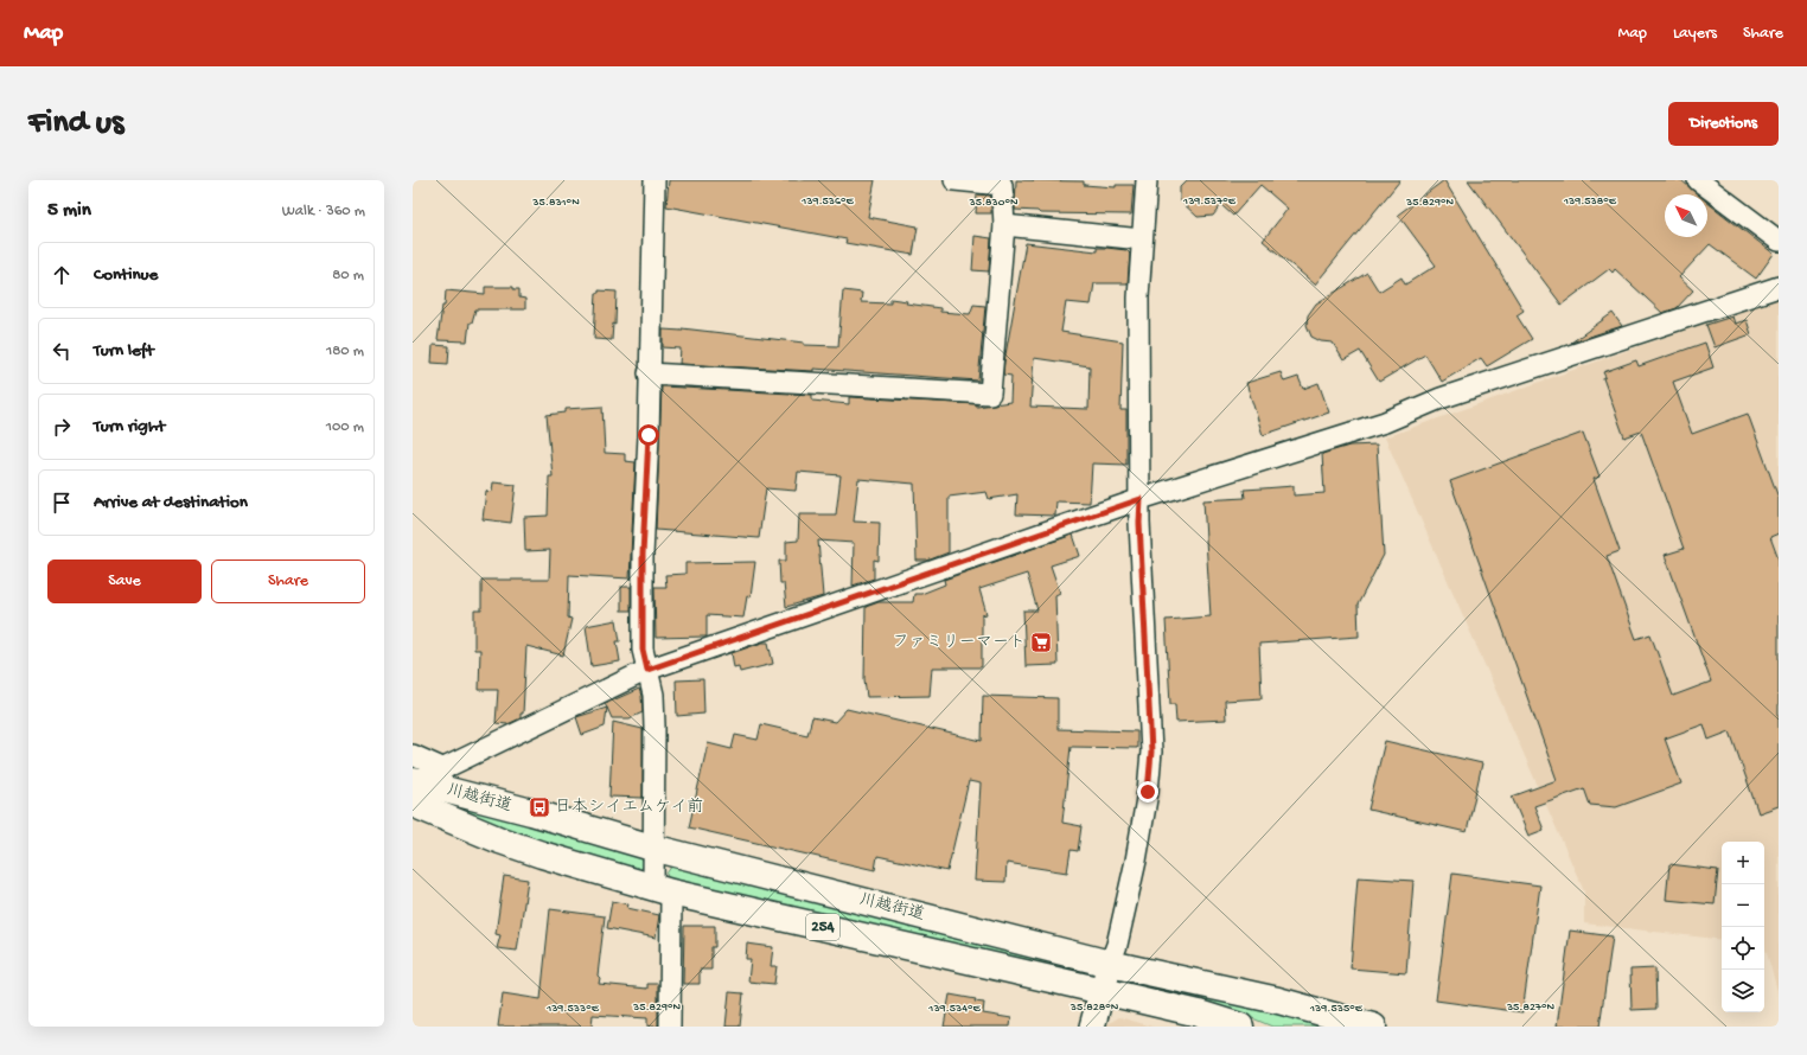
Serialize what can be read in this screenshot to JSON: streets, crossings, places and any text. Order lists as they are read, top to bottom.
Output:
{
  "streets": {
    "highway": ["川越街道", "254"]
  },
  "places": {
    "supermarket": ["ファミリーマート"],
    "bus stop": ["日本シイエムケイ前"]
  },
  "north": "top left",
  "page": {
    "header": "Map",
    "nav": ["Map", "Layers", "Share"],
    "buttons": [
      "Directions",
      ["Save", "Share"]
    ],
    "title": "Find us",
    "heading": ["5 min", "Walk · 360 m"],
    "list": [
      ["Continue", "80 m"],
      ["Turn left", "180 m"],
      ["Turn right", "100 m"],
      "Arrive at destination"
    ],
    "map_buttons": ["+", "−"]
  },
  "coordinates": [
    "139.536°E",
    "139.537°E",
    "139.538°E",
    "35.831°N",
    "35.830°N",
    "35.829°N",
    "35.828°N",
    "35.827°N",
    "139.533°E",
    "139.534°E",
    "139.535°E"
  ]
}
